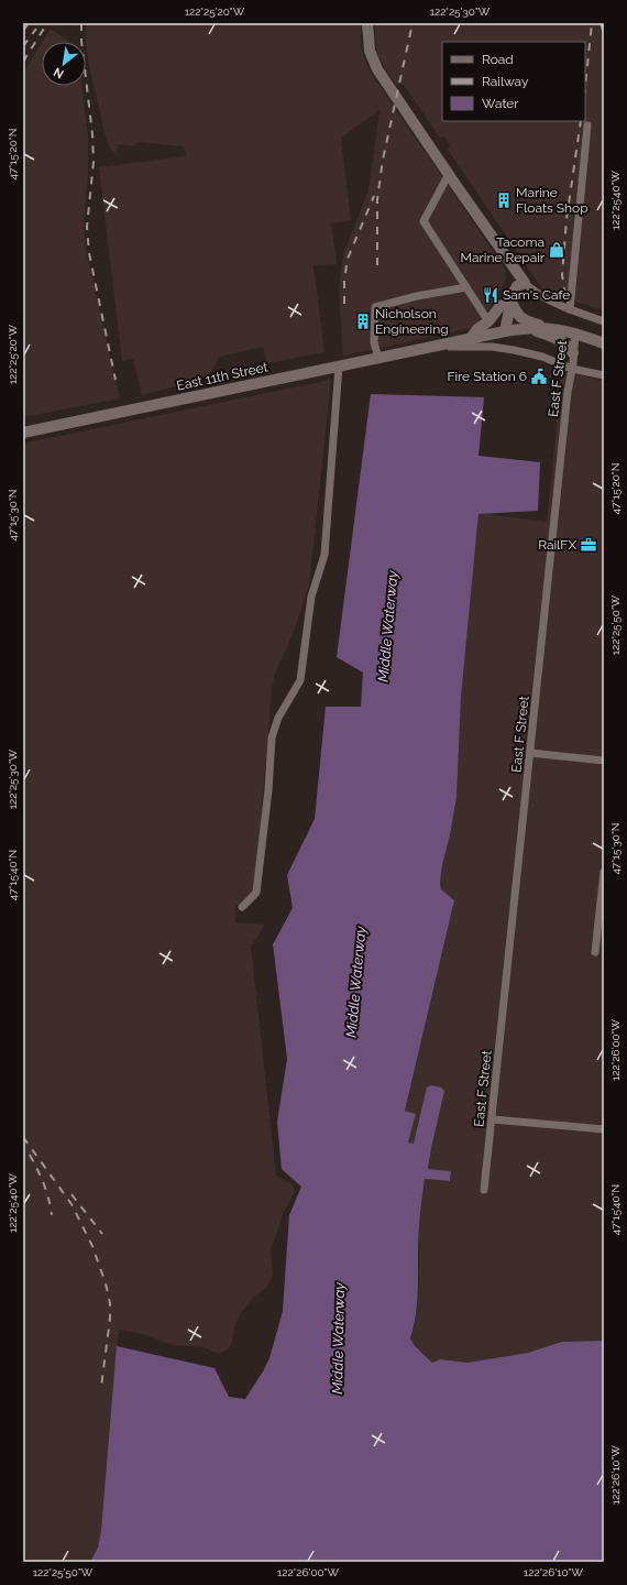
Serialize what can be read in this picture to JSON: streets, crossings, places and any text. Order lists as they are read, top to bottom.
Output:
{
  "streets": {
    "street": ["East 11th Street", "East F Street"]
  },
  "crossings": [
    ["East 11th Street", "East F Street"]
  ],
  "water": ["Middle Waterway"],
  "places": {
    "building": ["Marine Floats Shop", "Nicholson Engineering"],
    "shop": ["Tacoma Marine Repair"],
    "restaurant": ["Sam's Cafe"],
    "public building": ["Fire Station 6"],
    "office": ["RailFX"]
  },
  "legend": ["Road", "Railway", "Water"],
  "north": "bottom left",
  "coordinates": [
    "122°25'20\"W",
    "122°25'30\"W",
    "47°15'20\"N",
    "122°25'40\"W",
    "47°15'30\"N",
    "122°25'50\"W",
    "47°15'40\"N",
    "122°26'00\"W",
    "122°26'10\"W"
  ]
}
